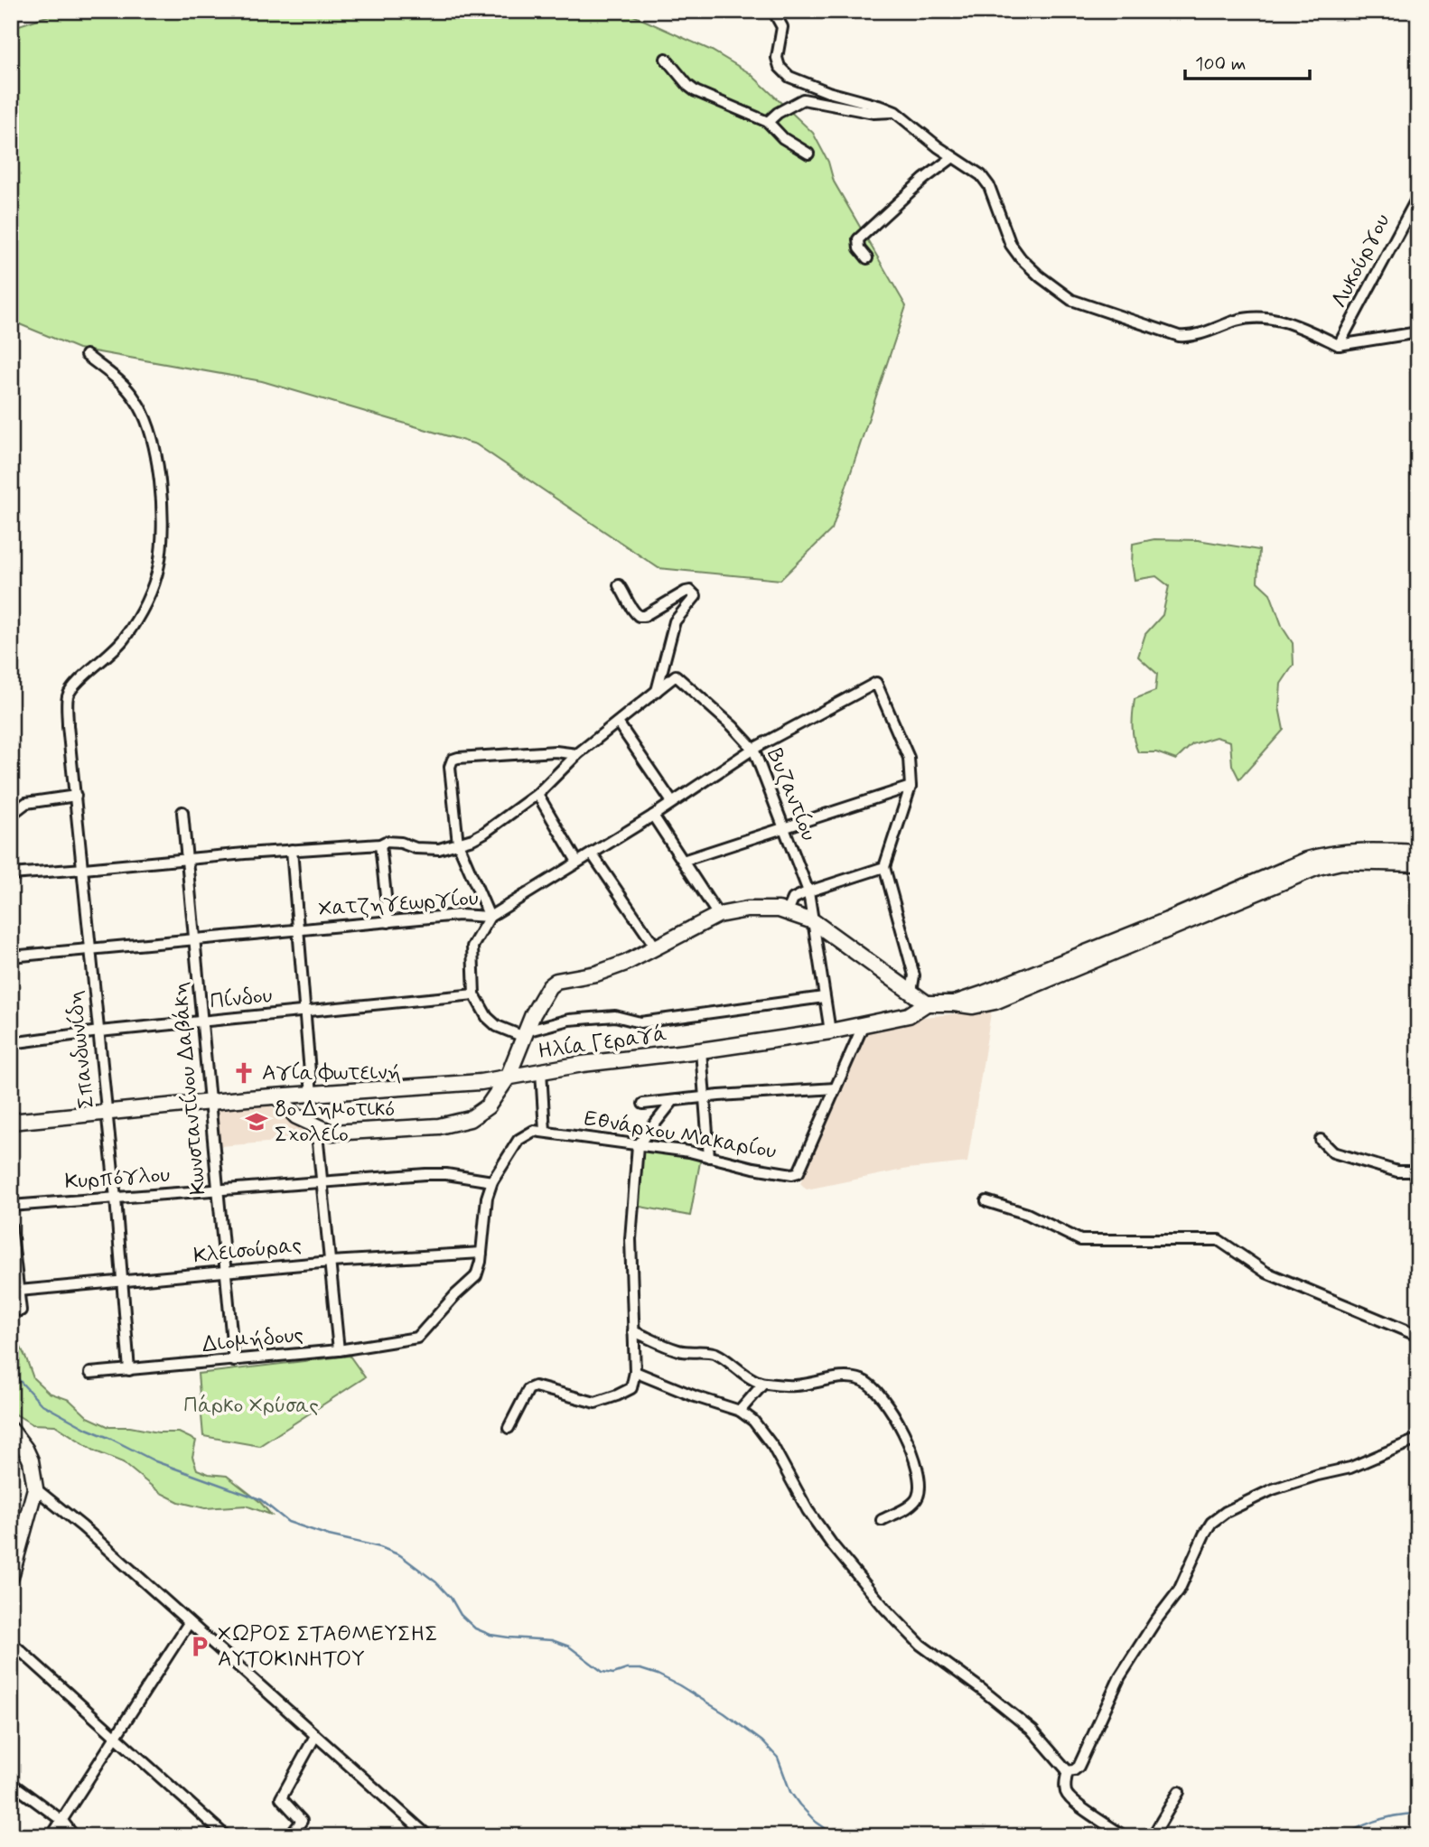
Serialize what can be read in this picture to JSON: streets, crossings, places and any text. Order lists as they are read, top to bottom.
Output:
{
  "streets": {
    "street": [
      "Λυκούργου",
      "Βυζαντίου",
      "Χατζηγεωργίου",
      "Πίνδου",
      "Ηλία Γεραγά",
      "Σπανδωνίδη",
      "Κωνσταντίνου Δαβάκη",
      "Εθνάρχου Μακαρίου",
      "Κυρπόγλου",
      "Κλεισούρας",
      "Διομήδους"
    ]
  },
  "crossings": [
    ["Βυζαντίου", "Χατζηγεωργίου"],
    ["Βυζαντίου", "Ηλία Γεραγά"],
    ["Χατζηγεωργίου", "Σπανδωνίδη"],
    ["Χατζηγεωργίου", "Κωνσταντίνου Δαβάκη"],
    ["Πίνδου", "Σπανδωνίδη"],
    ["Πίνδου", "Κωνσταντίνου Δαβάκη"],
    ["Ηλία Γεραγά", "Σπανδωνίδη"],
    ["Ηλία Γεραγά", "Κωνσταντίνου Δαβάκη"],
    ["Ηλία Γεραγά", "Εθνάρχου Μακαρίου"],
    ["Σπανδωνίδη", "Κυρπόγλου"],
    ["Σπανδωνίδη", "Κλεισούρας"],
    ["Σπανδωνίδη", "Διομήδους"],
    ["Κωνσταντίνου Δαβάκη", "Κυρπόγλου"],
    ["Κωνσταντίνου Δαβάκη", "Κλεισούρας"],
    ["Κωνσταντίνου Δαβάκη", "Διομήδους"],
    ["Κλεισούρας", "Διομήδους"]
  ],
  "parks": ["Πάρκο Χρύσας"],
  "places": {
    "church": ["Αγία Φωτεινή"],
    "school or university": ["8ο Δημοτικό Σχολείο"],
    "parking": ["ΧΩΡΟΣ ΣΤΑΘΜΕΥΣΗΣ ΑΥΤΟΚΙΝΗΤΟΥ"]
  },
  "scale_bar": "100 m"
}
